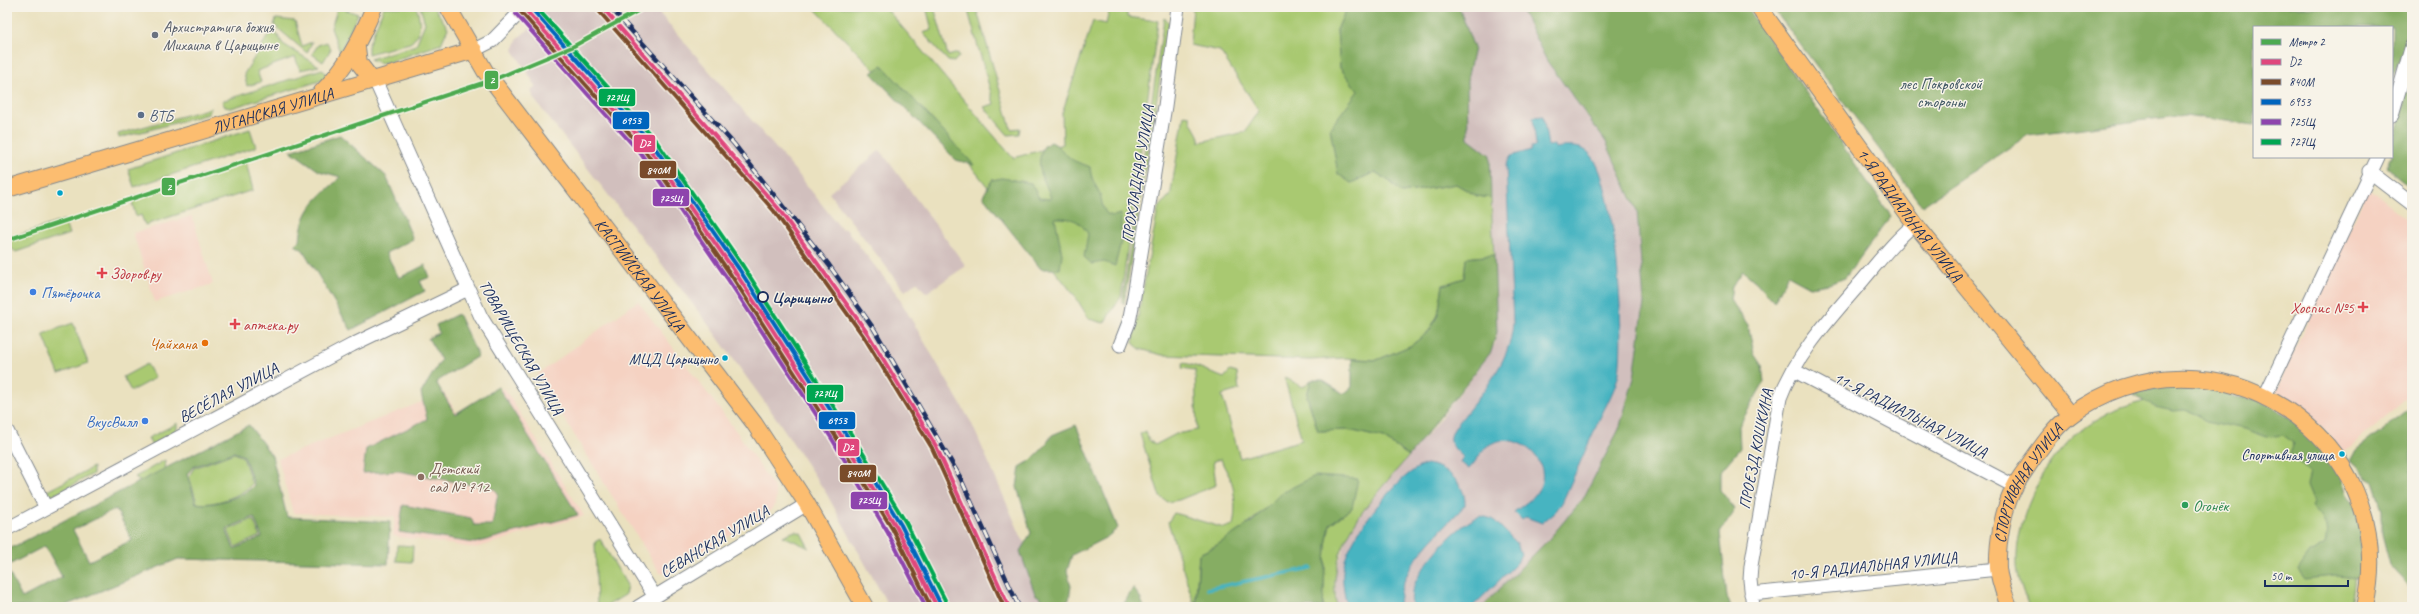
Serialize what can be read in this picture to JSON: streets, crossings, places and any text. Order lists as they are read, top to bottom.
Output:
{
  "streets": {
    "main road": [
      "ЛУГАНСКАЯ УЛИЦА",
      "1-Я РАДИАЛЬНАЯ УЛИЦА",
      "КАСПИЙСКАЯ УЛИЦА",
      "СПОРТИВНАЯ УЛИЦА"
    ],
    "street": [
      "ПРОХЛАДНАЯ УЛИЦА",
      "ТОВАРИЩЕСКАЯ УЛИЦА",
      "ВЕСЁЛАЯ УЛИЦА",
      "11-Я РАДИАЛЬНАЯ УЛИЦА",
      "ПРОЕЗД КОШКИНА",
      "СЕВАНСКАЯ УЛИЦА",
      "10-Я РАДИАЛЬНАЯ УЛИЦА"
    ]
  },
  "crossings": [
    ["ЛУГАНСКАЯ УЛИЦА", "КАСПИЙСКАЯ УЛИЦА"],
    ["ЛУГАНСКАЯ УЛИЦА", "ТОВАРИЩЕСКАЯ УЛИЦА"],
    ["1-Я РАДИАЛЬНАЯ УЛИЦА", "ПРОЕЗД КОШКИНА"],
    ["1-Я РАДИАЛЬНАЯ УЛИЦА", "СПОРТИВНАЯ УЛИЦА"],
    ["КАСПИЙСКАЯ УЛИЦА", "СЕВАНСКАЯ УЛИЦА"],
    ["ТОВАРИЩЕСКАЯ УЛИЦА", "ВЕСЁЛАЯ УЛИЦА"],
    ["ТОВАРИЩЕСКАЯ УЛИЦА", "СЕВАНСКАЯ УЛИЦА"],
    ["11-Я РАДИАЛЬНАЯ УЛИЦА", "ПРОЕЗД КОШКИНА"],
    ["11-Я РАДИАЛЬНАЯ УЛИЦА", "СПОРТИВНАЯ УЛИЦА"],
    ["ПРОЕЗД КОШКИНА", "10-Я РАДИАЛЬНАЯ УЛИЦА"],
    ["СПОРТИВНАЯ УЛИЦА", "10-Я РАДИАЛЬНАЯ УЛИЦА"]
  ],
  "parks": ["лес Покровской стороны"],
  "places": {
    "other": [
      "Архистратига божия Михаила в Царицыне",
      "ВТБ",
      "Пятёрочка",
      "Царицыно",
      "Чайхана",
      "МЦД Царицыно",
      "ВкусВилл",
      "Спортивная улица",
      "Детский сад № 712",
      "Огонёк"
    ],
    "health": ["Здоров.ру", "Хоспис №5", "аптека.ру"]
  },
  "lines": [
    "metro line 2",
    "transit line D2",
    "transit line 6953",
    "transit line 727Щ",
    "transit line 840М",
    "transit line 725Щ"
  ],
  "legend": [
    "Метро 2",
    "D2",
    "840М",
    "6953",
    "725Щ",
    "727Щ"
  ],
  "scale_bar": "50 m"
}
